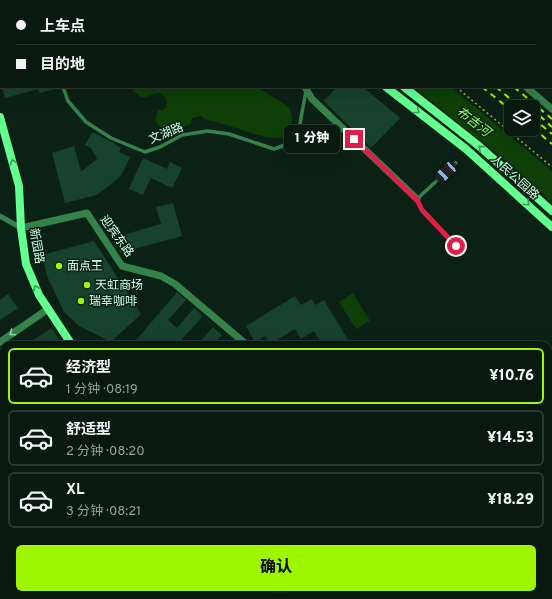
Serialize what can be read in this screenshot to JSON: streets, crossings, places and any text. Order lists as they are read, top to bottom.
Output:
{
  "streets": {
    "main road": ["人民公园路", "新园路"],
    "street": ["迎宾东路"],
    "lane": ["文湖路"]
  },
  "crossings": [
    ["迎宾东路", "新园路"]
  ],
  "one_way": ["新园路"],
  "water": ["布吉河"],
  "places": ["面点王", "天虹商场", "瑞幸咖啡"],
  "page": {
    "banner": ["上车点", "目的地"],
    "bubble": "1 分钟",
    "list": [
      {
        "name": "经济型",
        "note": "1 分钟 · 08:19",
        "value": "¥10.76"
      },
      {
        "name": "舒适型",
        "note": "2 分钟 · 08:20",
        "value": "¥14.53"
      },
      {
        "name": "XL",
        "note": "3 分钟 · 08:21",
        "value": "¥18.29"
      }
    ],
    "buttons": "确认"
  }
}
